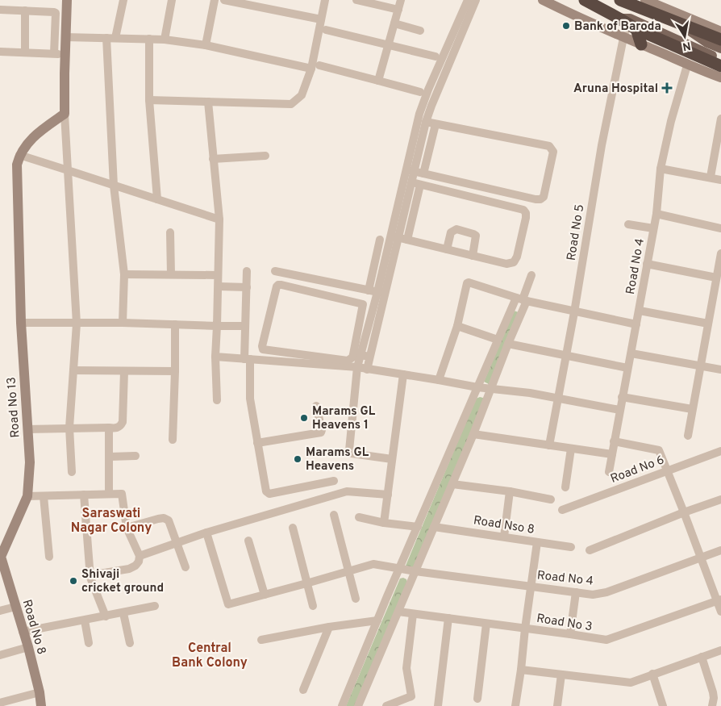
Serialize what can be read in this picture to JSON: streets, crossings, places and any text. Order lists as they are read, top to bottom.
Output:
{
  "streets": {
    "street": [
      "Road No 5",
      "Road No 4",
      "Road No 13",
      "Road No 6",
      "Road Nso 8",
      "Road No 3",
      "Road No 8"
    ]
  },
  "crossings": [
    ["Road No 13", "Road No 8"]
  ],
  "districts": ["Saraswati Nagar Colony", "Central Bank Colony"],
  "places": {
    "other": [
      "Bank of Baroda",
      "Marams GL Heavens 1",
      "Marams GL Heavens",
      "Shivaji cricket ground"
    ],
    "health": ["Aruna Hospital"]
  },
  "north": "bottom"
}
